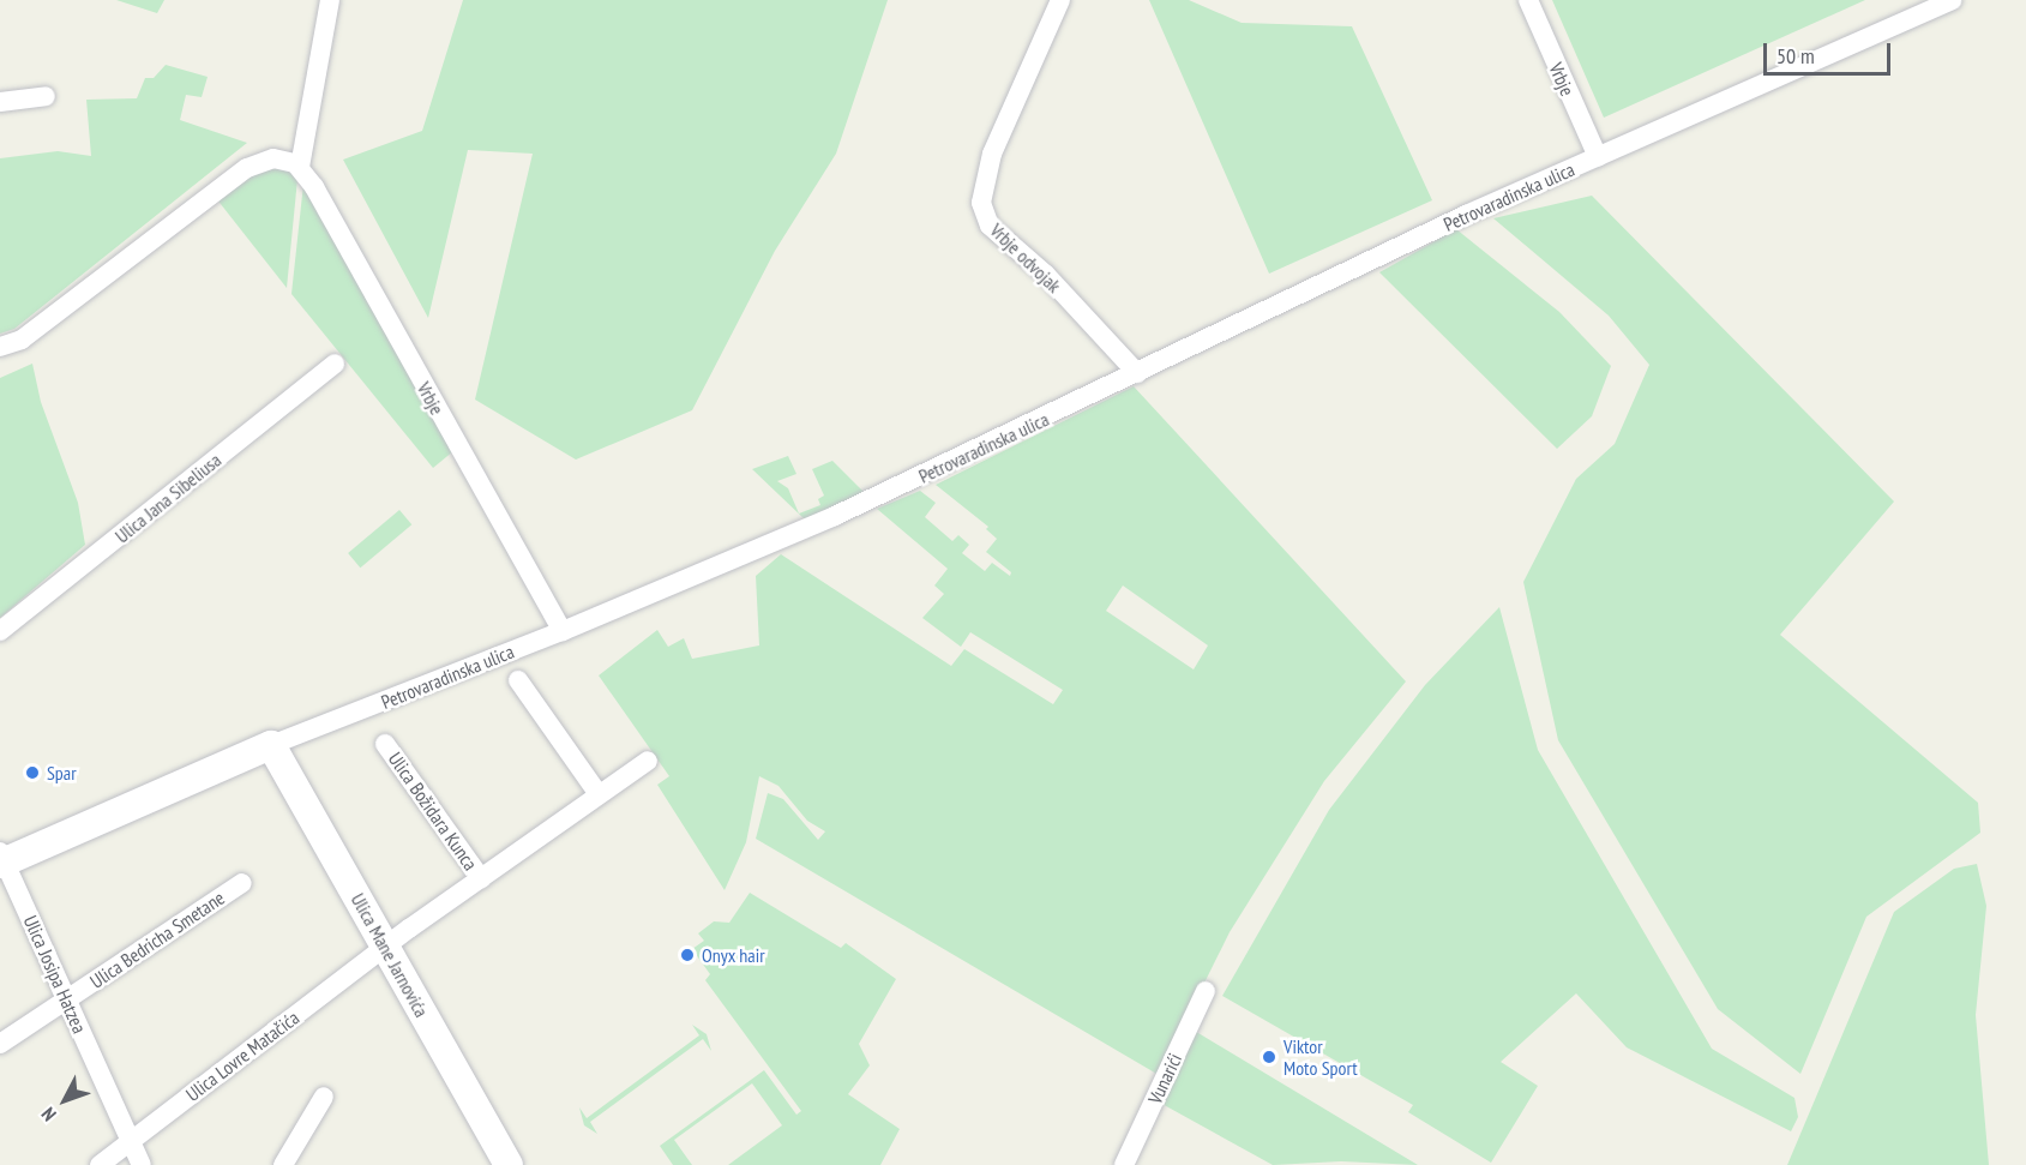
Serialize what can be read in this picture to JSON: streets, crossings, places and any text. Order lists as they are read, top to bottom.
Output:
{
  "streets": {
    "street": [
      "Vrbje",
      "Petrovaradinska ulica",
      "Vrbje odvojak",
      "Ulica Jana Sibeliusa",
      "Ulica Božidara Kunca",
      "Ulica Bedricha Smetane",
      "Ulica Mane Jarnovića",
      "Ulica Josipa Hatzea",
      "Ulica Lovre Matačića",
      "Vunarići"
    ]
  },
  "crossings": [
    ["Vrbje", "Petrovaradinska ulica"],
    ["Petrovaradinska ulica", "Vrbje odvojak"],
    ["Petrovaradinska ulica", "Ulica Mane Jarnovića"],
    ["Petrovaradinska ulica", "Ulica Josipa Hatzea"],
    ["Ulica Božidara Kunca", "Ulica Mane Jarnovića"],
    ["Ulica Božidara Kunca", "Ulica Lovre Matačića"],
    ["Ulica Bedricha Smetane", "Ulica Josipa Hatzea"],
    ["Ulica Mane Jarnovića", "Ulica Lovre Matačića"],
    ["Ulica Josipa Hatzea", "Ulica Lovre Matačića"]
  ],
  "places": ["Spar", "Onyx hair", "Viktor Moto Sport"],
  "scale_bar": "50 m",
  "north": "bottom left"
}
